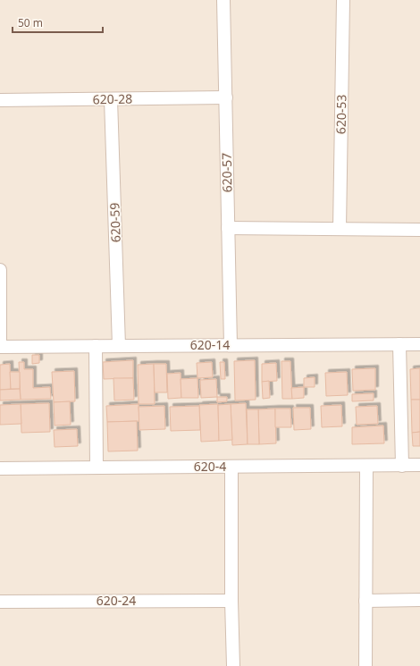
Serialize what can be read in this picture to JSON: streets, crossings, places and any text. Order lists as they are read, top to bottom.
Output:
{
  "streets": {
    "street": [
      "620-28",
      "620-53",
      "620-57",
      "620-59",
      "620-14",
      "620-4",
      "620-24"
    ]
  },
  "crossings": [
    ["620-28", "620-57"],
    ["620-28", "620-59"],
    ["620-57", "620-14"],
    ["620-59", "620-14"]
  ],
  "scale_bar": "50 m"
}
